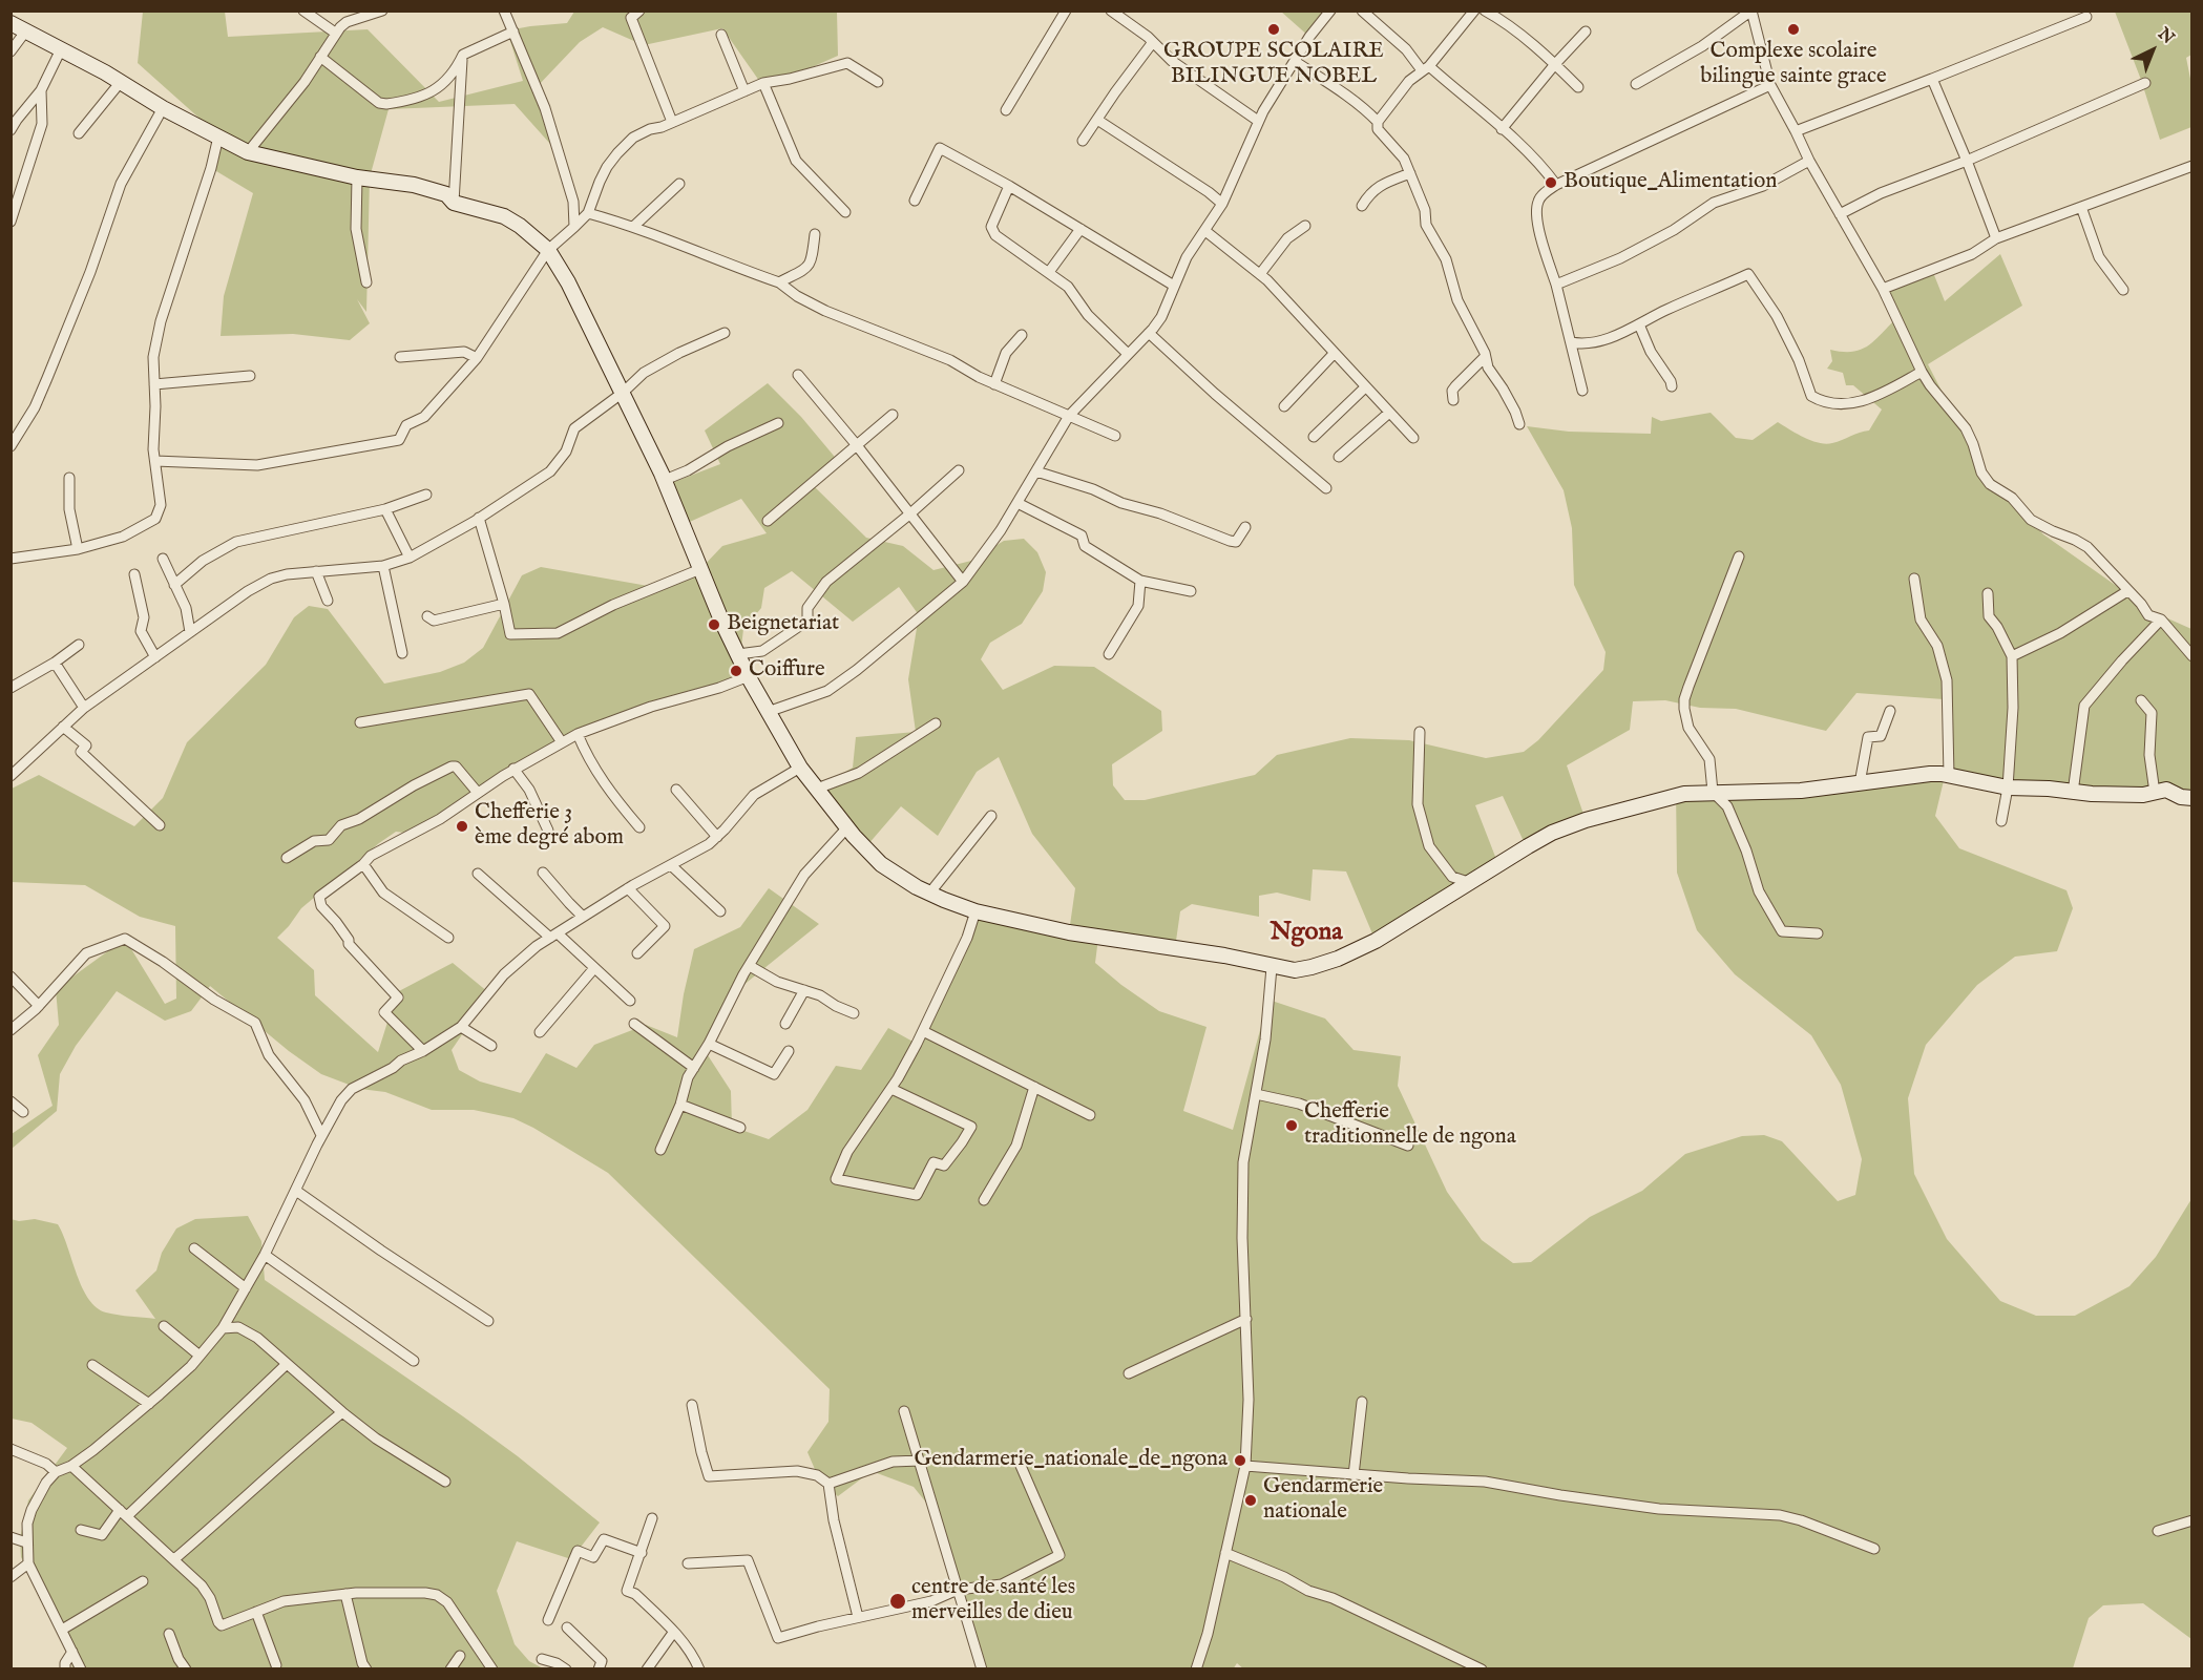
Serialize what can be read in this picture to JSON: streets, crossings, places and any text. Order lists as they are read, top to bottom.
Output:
{
  "districts": ["Ngona"],
  "places": [
    "GROUPE SCOLAIRE BILINGUE NOBEL",
    "Complexe scolaire bilingue sainte grace",
    "Boutique_Alimentation",
    "Beignetariat",
    "Coiffure",
    "Chefferie 3 ème degré abom",
    "Chefferie traditionnelle de ngona",
    "Gendarmerie_nationale_de_ngona",
    "Gendarmerie nationale",
    "centre de santé les merveilles de dieu"
  ],
  "north": "top right"
}
